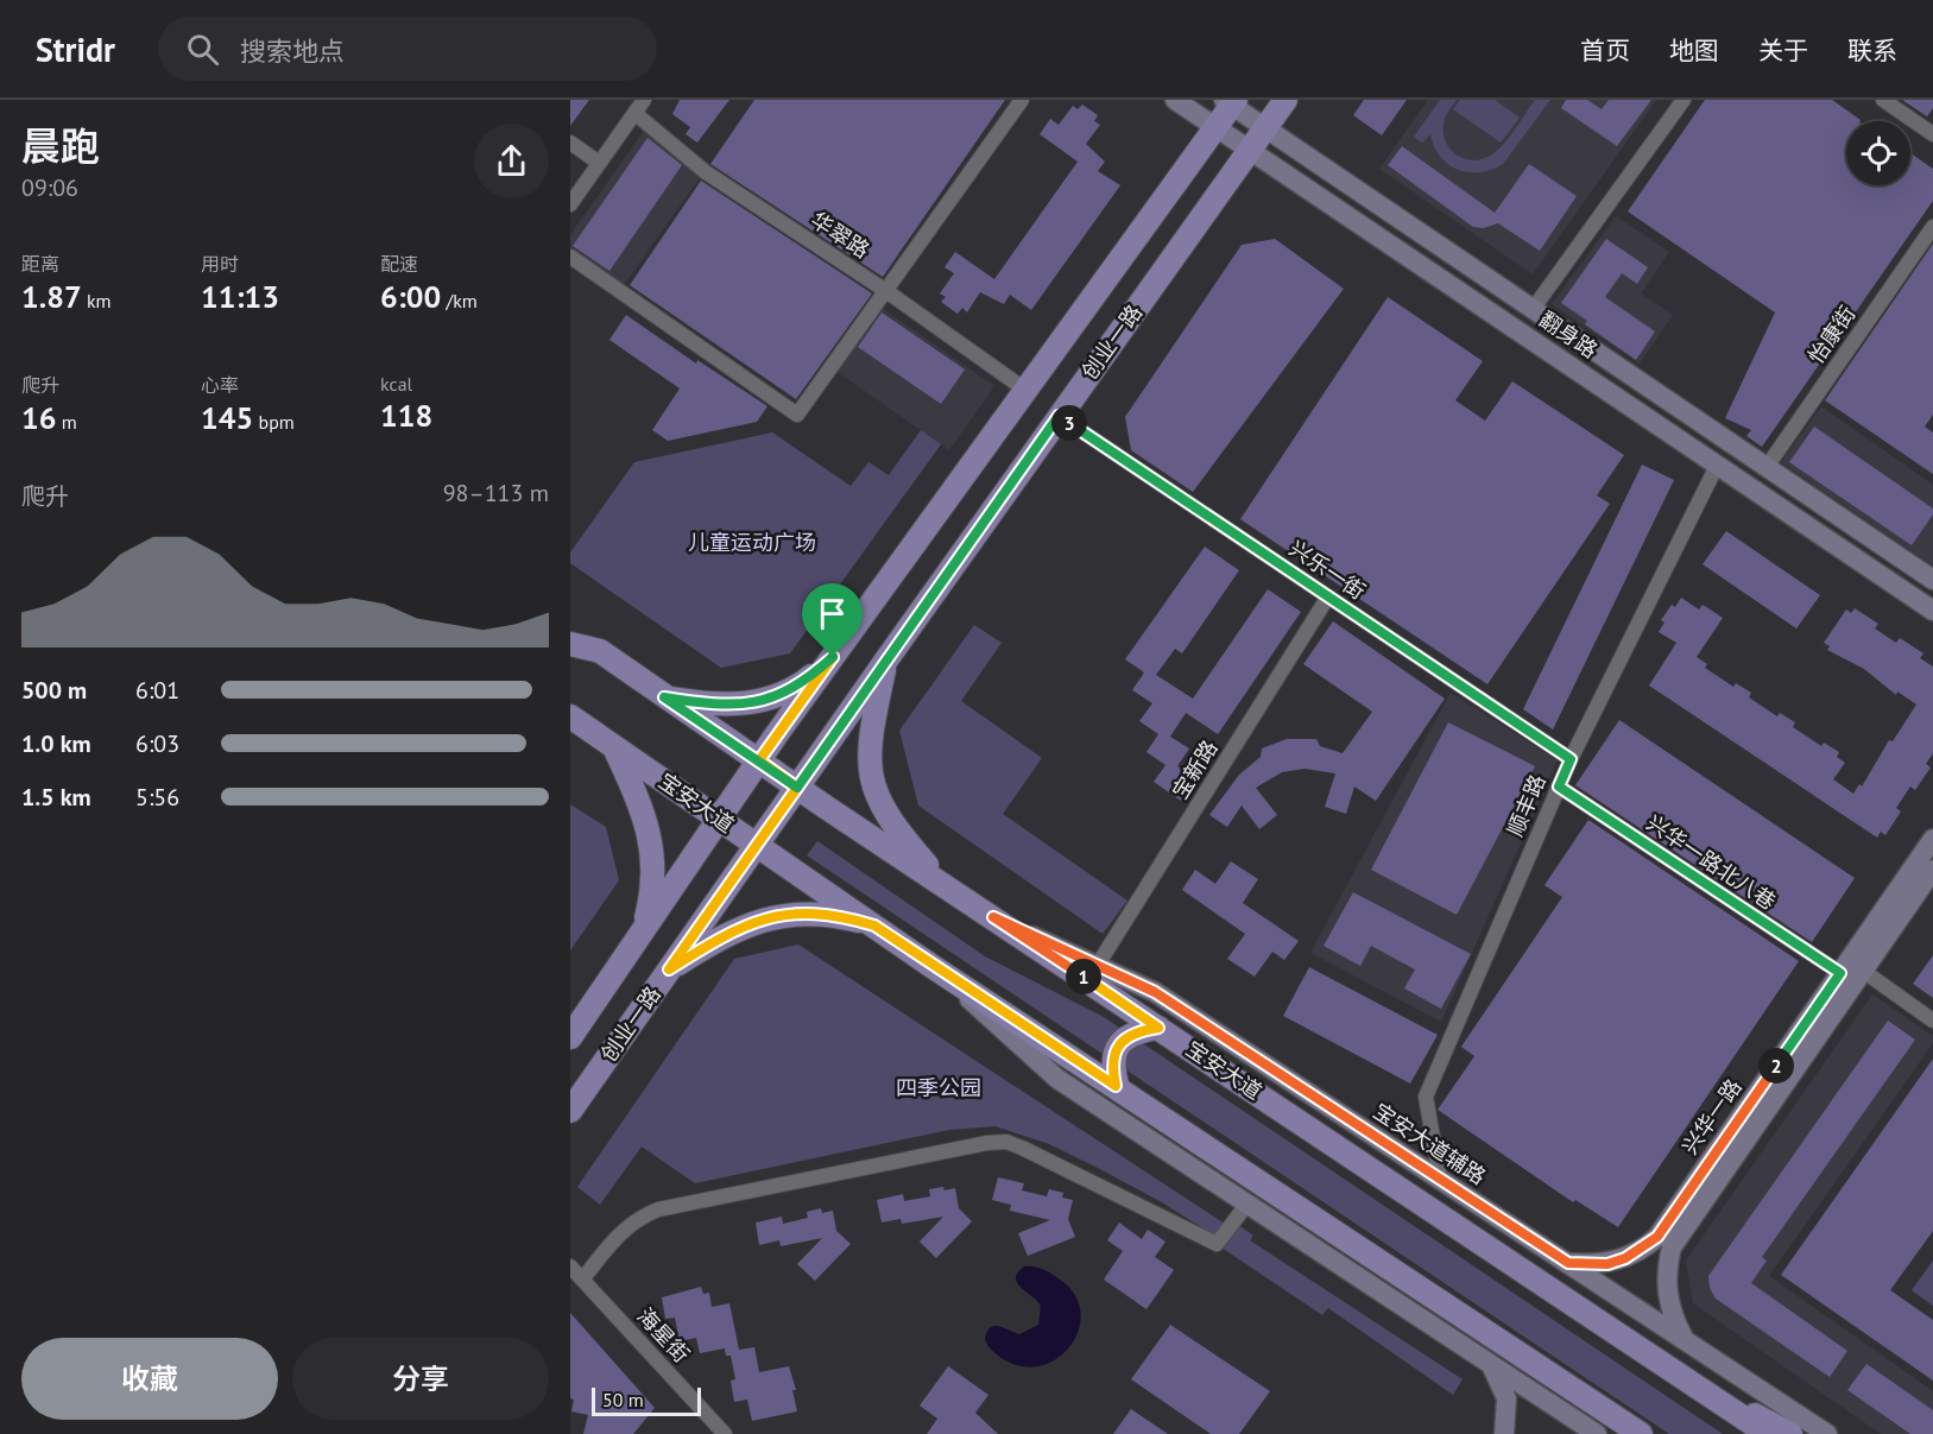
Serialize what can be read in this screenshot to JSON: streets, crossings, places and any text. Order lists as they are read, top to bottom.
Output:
{
  "streets": {
    "main road": [
      "翻身路",
      "创业一路",
      "宝安大道",
      "兴华一路",
      "宝安大道辅路"
    ],
    "street": [
      "华翠路",
      "怡康街",
      "兴乐一街",
      "宝新路",
      "顺丰路",
      "兴华一路北八巷",
      "海星街"
    ]
  },
  "crossings": [
    ["华翠路", "创业一路"],
    ["翻身路", "怡康街"],
    ["翻身路", "创业一路"],
    ["翻身路", "顺丰路"],
    ["创业一路", "兴乐一街"],
    ["创业一路", "宝安大道"],
    ["兴乐一街", "宝新路"],
    ["兴乐一街", "顺丰路"],
    ["宝新路", "宝安大道辅路"],
    ["宝安大道", "宝安大道辅路"],
    ["顺丰路", "兴华一路北八巷"],
    ["顺丰路", "宝安大道辅路"],
    ["兴华一路北八巷", "兴华一路"],
    ["兴华一路", "宝安大道辅路"]
  ],
  "parks": ["儿童运动广场", "四季公园"],
  "scale_bar": "50 m",
  "page": {
    "header": "Stridr",
    "search": "搜索地点",
    "nav": [
      "首页",
      "地图",
      "关于",
      "联系"
    ],
    "heading": ["晨跑", "09:06"],
    "stats": [
      ["距离", "1.87 km"],
      ["用时", "11:13"],
      ["配速", "6:00 /km"],
      ["爬升", "16 m"],
      ["心率", "145 bpm"],
      ["kcal", "118"]
    ],
    "pins": ["3", "1", "2"],
    "chart": ["爬升", "98–113 m"],
    "list": [
      {
        "name": "500 m",
        "note": "6:01"
      },
      {
        "name": "1.0 km",
        "note": "6:03"
      },
      {
        "name": "1.5 km",
        "note": "5:56"
      }
    ],
    "buttons": ["收藏", "分享"],
    "scale": "50 m"
  }
}
